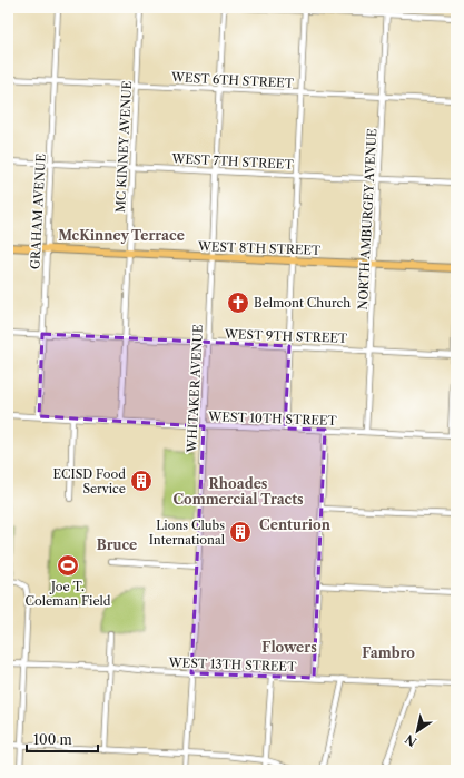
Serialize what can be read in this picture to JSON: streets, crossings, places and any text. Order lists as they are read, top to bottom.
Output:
{
  "streets": {
    "main road": ["WEST 8TH STREET"],
    "street": [
      "WEST 6TH STREET",
      "MC KINNEY AVENUE",
      "WEST 7TH STREET",
      "GRAHAM AVENUE",
      "NORTH AMBURGEY AVENUE",
      "WEST 9TH STREET",
      "WHITAKER AVENUE",
      "WEST 10TH STREET",
      "WEST 13TH STREET"
    ]
  },
  "crossings": [
    ["WEST 6TH STREET", "MC KINNEY AVENUE"],
    ["WEST 6TH STREET", "GRAHAM AVENUE"],
    ["WEST 6TH STREET", "NORTH AMBURGEY AVENUE"],
    ["WEST 6TH STREET", "WHITAKER AVENUE"],
    ["MC KINNEY AVENUE", "WEST 7TH STREET"],
    ["MC KINNEY AVENUE", "WEST 8TH STREET"],
    ["MC KINNEY AVENUE", "WEST 9TH STREET"],
    ["MC KINNEY AVENUE", "WEST 10TH STREET"],
    ["WEST 7TH STREET", "GRAHAM AVENUE"],
    ["WEST 7TH STREET", "NORTH AMBURGEY AVENUE"],
    ["WEST 7TH STREET", "WHITAKER AVENUE"],
    ["GRAHAM AVENUE", "WEST 8TH STREET"],
    ["GRAHAM AVENUE", "WEST 9TH STREET"],
    ["GRAHAM AVENUE", "WEST 10TH STREET"],
    ["NORTH AMBURGEY AVENUE", "WEST 8TH STREET"],
    ["NORTH AMBURGEY AVENUE", "WEST 9TH STREET"],
    ["NORTH AMBURGEY AVENUE", "WEST 10TH STREET"],
    ["WEST 8TH STREET", "WHITAKER AVENUE"],
    ["WEST 9TH STREET", "WHITAKER AVENUE"],
    ["WHITAKER AVENUE", "WEST 10TH STREET"],
    ["WHITAKER AVENUE", "WEST 13TH STREET"]
  ],
  "districts": [
    "McKinney Terrace",
    "Rhoades Commercial Tracts",
    "Centurion",
    "Bruce",
    "Flowers",
    "Fambro"
  ],
  "places": {
    "church": ["Belmont Church"],
    "building": ["ECISD Food Service", "Lions Clubs International"],
    "sports": ["Joe T. Coleman Field"]
  },
  "scale_bar": "100 m",
  "north": "bottom left"
}
